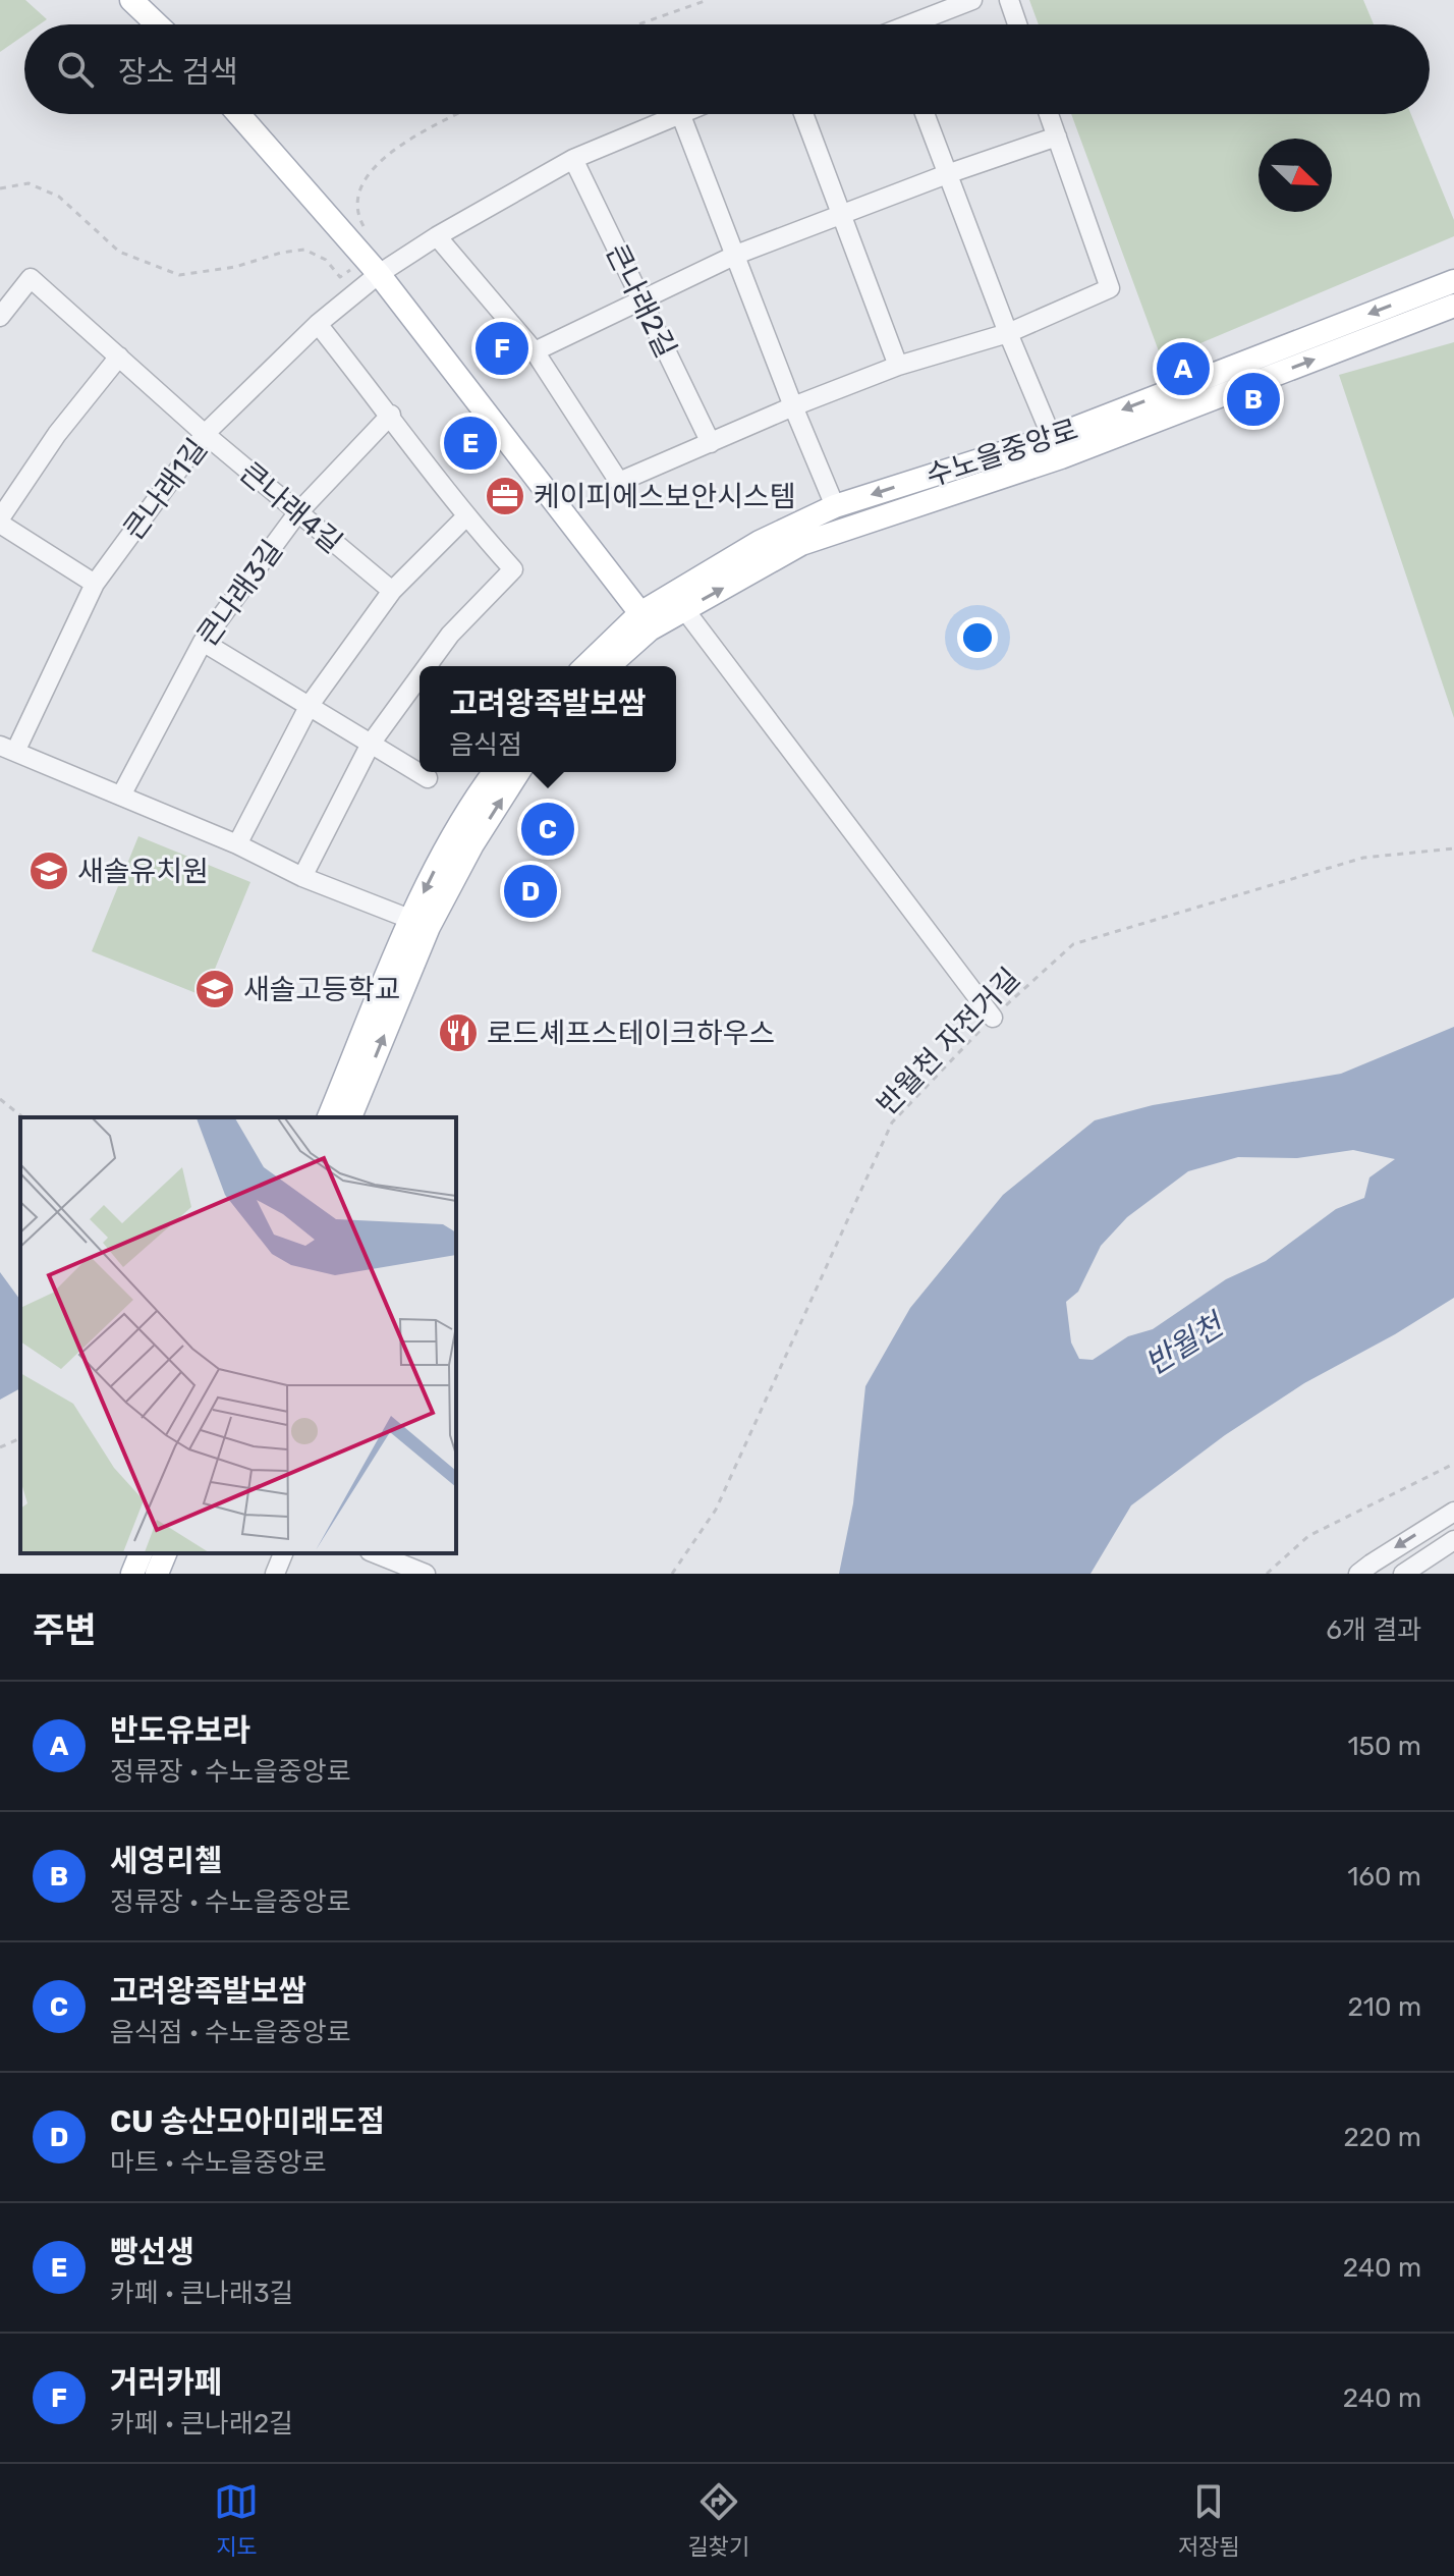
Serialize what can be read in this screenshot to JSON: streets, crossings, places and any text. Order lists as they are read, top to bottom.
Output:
{
  "streets": {
    "main road": ["수노을중앙로"],
    "street": [
      "큰나래2길",
      "큰나래1길",
      "큰나래4길",
      "큰나래3길"
    ],
    "path": ["반월천 자전거길"]
  },
  "crossings": [
    ["큰나래1길", "큰나래4길"],
    ["큰나래4길", "큰나래3길"]
  ],
  "water": ["반월천"],
  "places": {
    "office": ["케이피에스보안시스템"],
    "school or university": ["새솔유치원", "새솔고등학교"],
    "restaurant": ["로드셰프스테이크하우스"]
  },
  "north": "bottom right",
  "page": {
    "search": "장소 검색",
    "pins": [
      "F",
      "A",
      "B",
      "E",
      "C",
      "D"
    ],
    "popup": ["고려왕족발보쌈", "음식점"],
    "heading": ["주변", "6개 결과"],
    "list": [
      {
        "mark": "A",
        "name": "반도유보라",
        "note": "정류장 · 수노을중앙로",
        "value": "150 m"
      },
      {
        "mark": "B",
        "name": "세영리첼",
        "note": "정류장 · 수노을중앙로",
        "value": "160 m"
      },
      {
        "mark": "C",
        "name": "고려왕족발보쌈",
        "note": "음식점 · 수노을중앙로",
        "value": "210 m"
      },
      {
        "mark": "D",
        "name": "CU 송산모아미래도점",
        "note": "마트 · 수노을중앙로",
        "value": "220 m"
      },
      {
        "mark": "E",
        "name": "빵선생",
        "note": "카페 · 큰나래3길",
        "value": "240 m"
      },
      {
        "mark": "F",
        "name": "거러카페",
        "note": "카페 · 큰나래2길",
        "value": "240 m"
      }
    ],
    "nav": ["지도", "길찾기", "저장됨"]
  }
}
